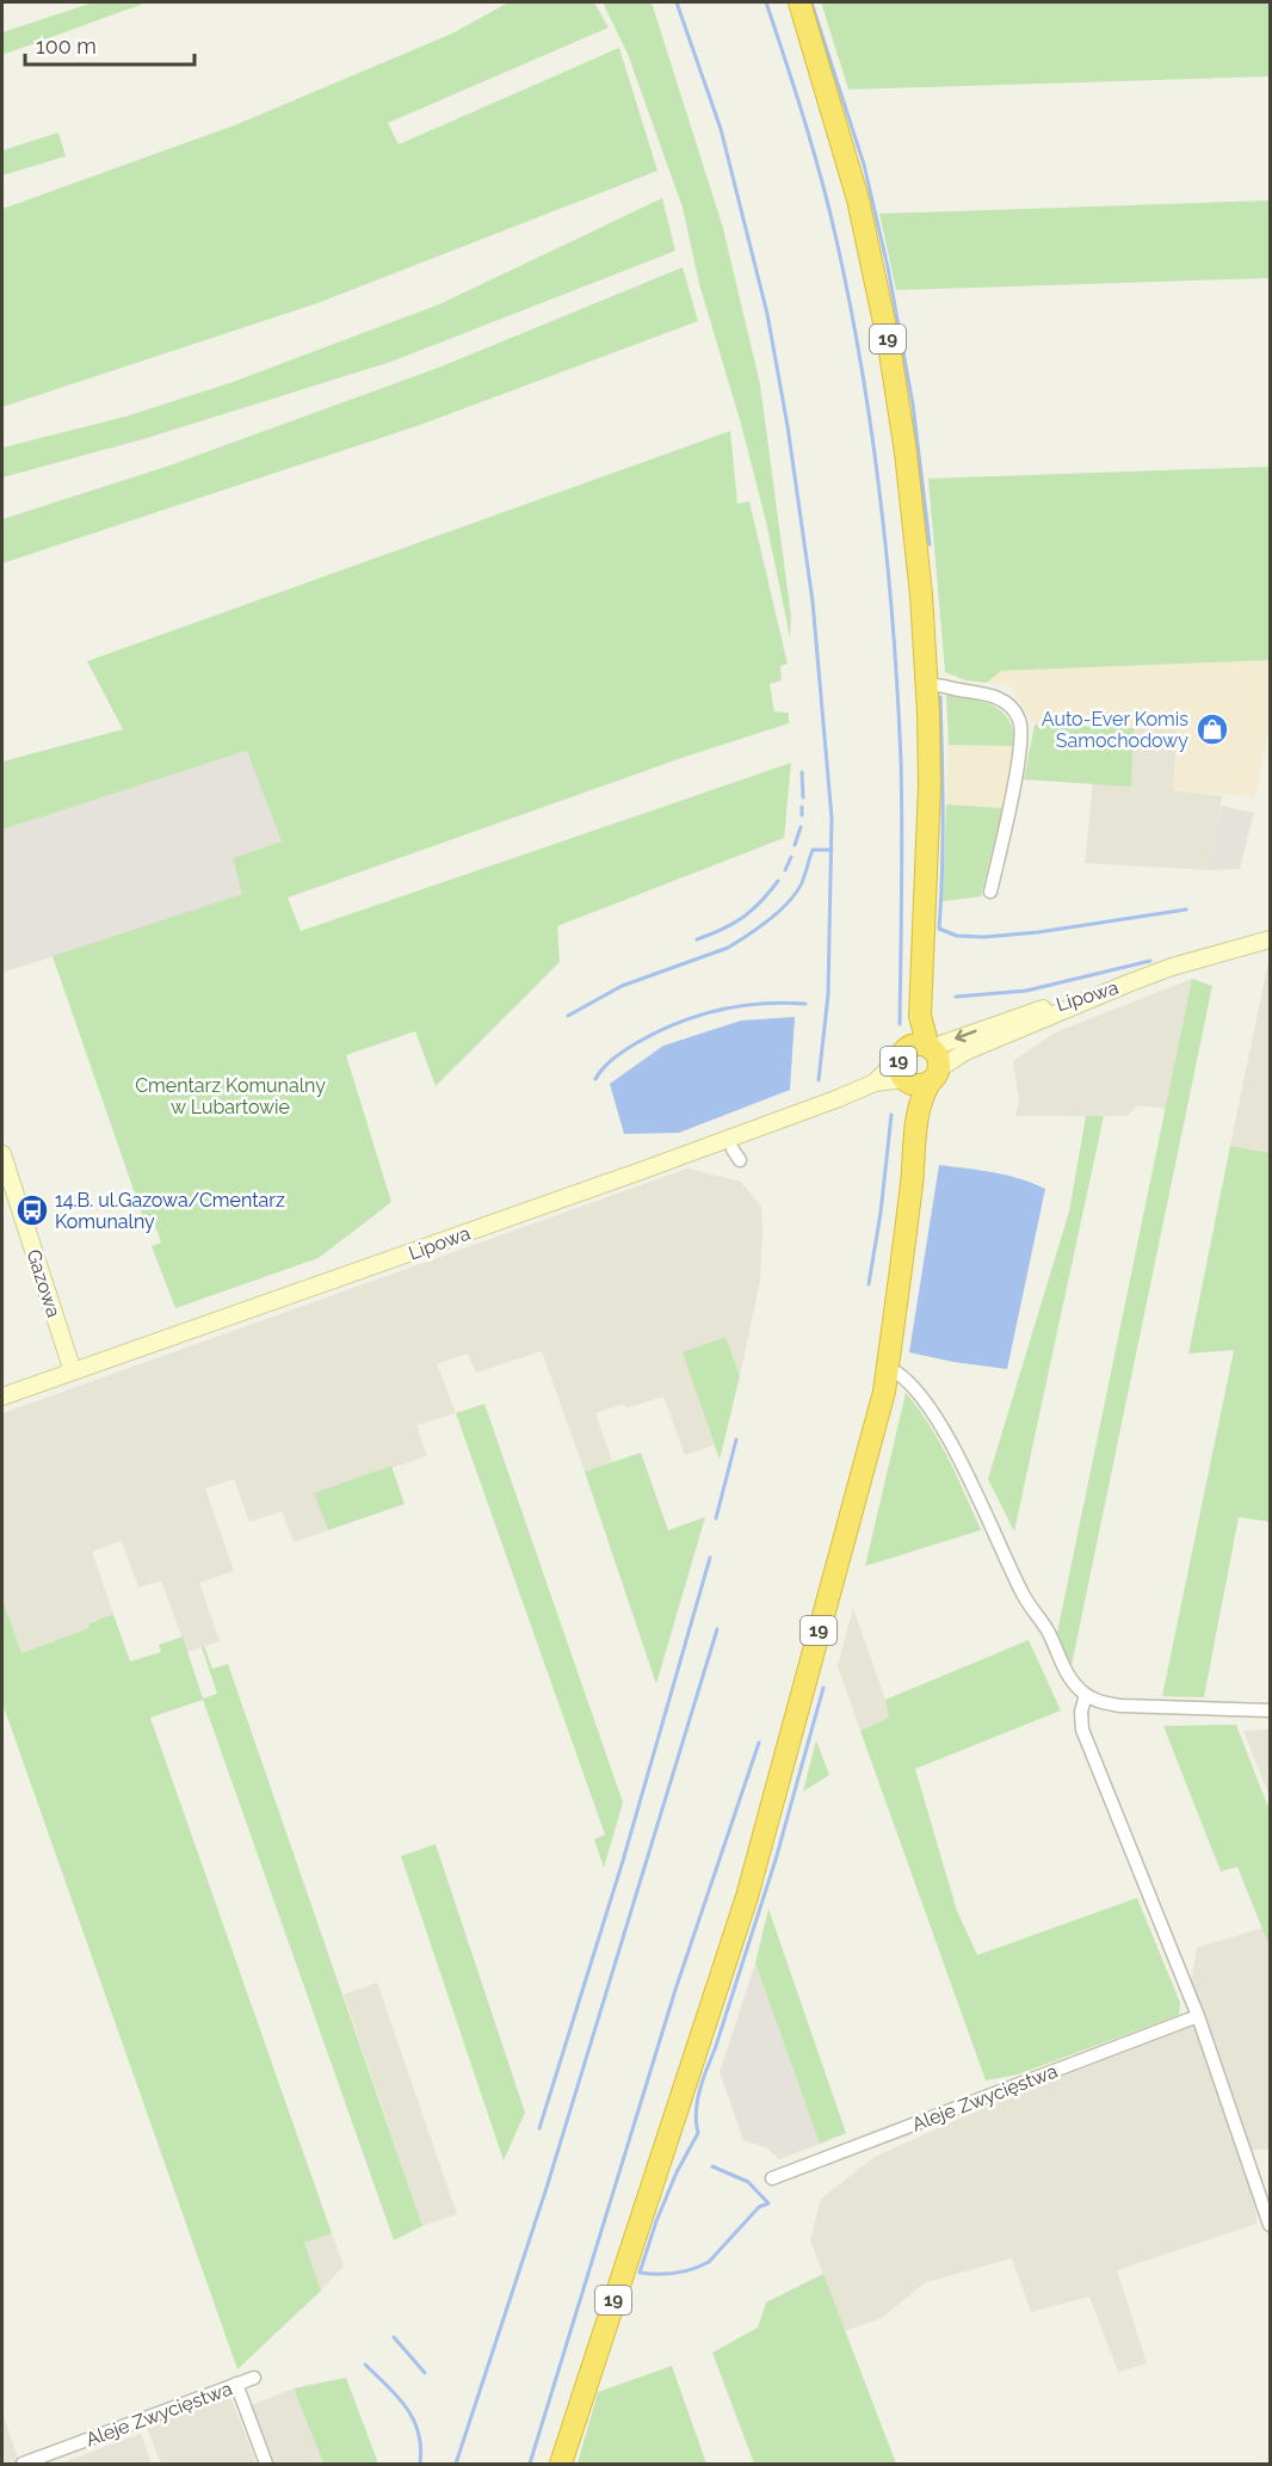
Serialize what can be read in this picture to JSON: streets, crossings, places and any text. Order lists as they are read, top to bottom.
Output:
{
  "streets": {
    "highway": ["19"],
    "street": ["Lipowa", "Gazowa", "Aleje Zwycięstwa"]
  },
  "crossings": [
    ["19", "Lipowa"],
    ["Lipowa", "Gazowa"]
  ],
  "parks": ["Cmentarz Komunalny w Lubartowie"],
  "places": {
    "shop": ["Auto-Ever Komis Samochodowy"],
    "bus stop": ["14.B. ul.Gazowa/Cmentarz Komunalny"]
  },
  "scale_bar": "100 m"
}
